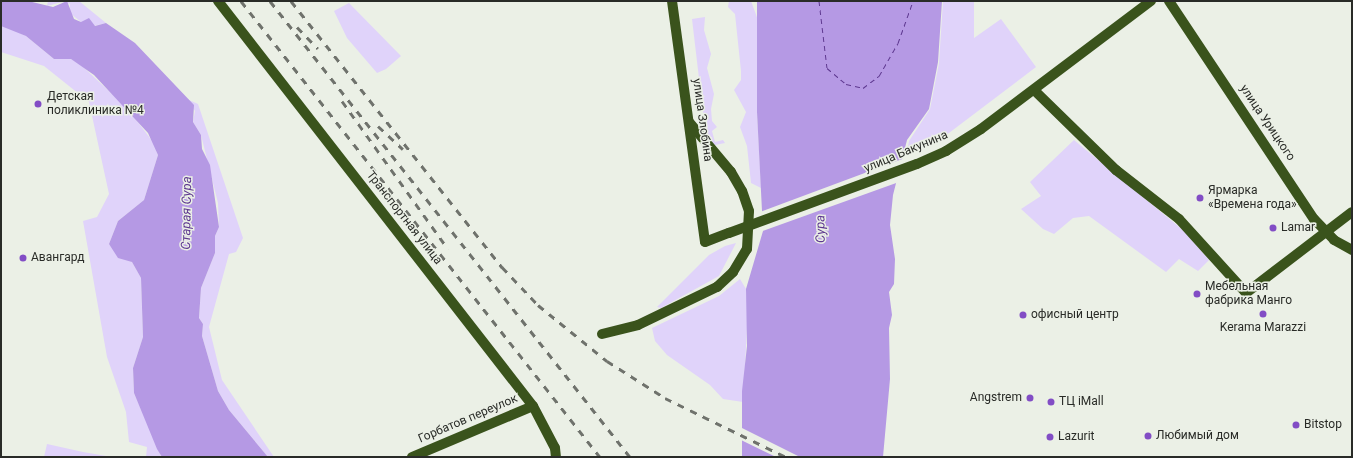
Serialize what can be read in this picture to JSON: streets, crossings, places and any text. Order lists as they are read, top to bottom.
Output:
{
  "streets": {
    "main road": [
      "улица Злобина",
      "улица Урицкого",
      "улица Бакунина",
      "Транспортная улица",
      "Горбатов переулок"
    ]
  },
  "crossings": [
    ["улица Злобина", "улица Бакунина"],
    ["Транспортная улица", "Горбатов переулок"]
  ],
  "water": ["Старая Сура", "Сура"],
  "places": [
    "Детская поликлиника №4",
    "Ярмарка «Времена года»",
    "Lamar",
    "Авангард",
    "Мебельная фабрика Манго",
    "Kerama Marazzi",
    "офисный центр",
    "Angstrem",
    "ТЦ iMall",
    "Bitstop",
    "Любимый дом",
    "Lazurit"
  ]
}
